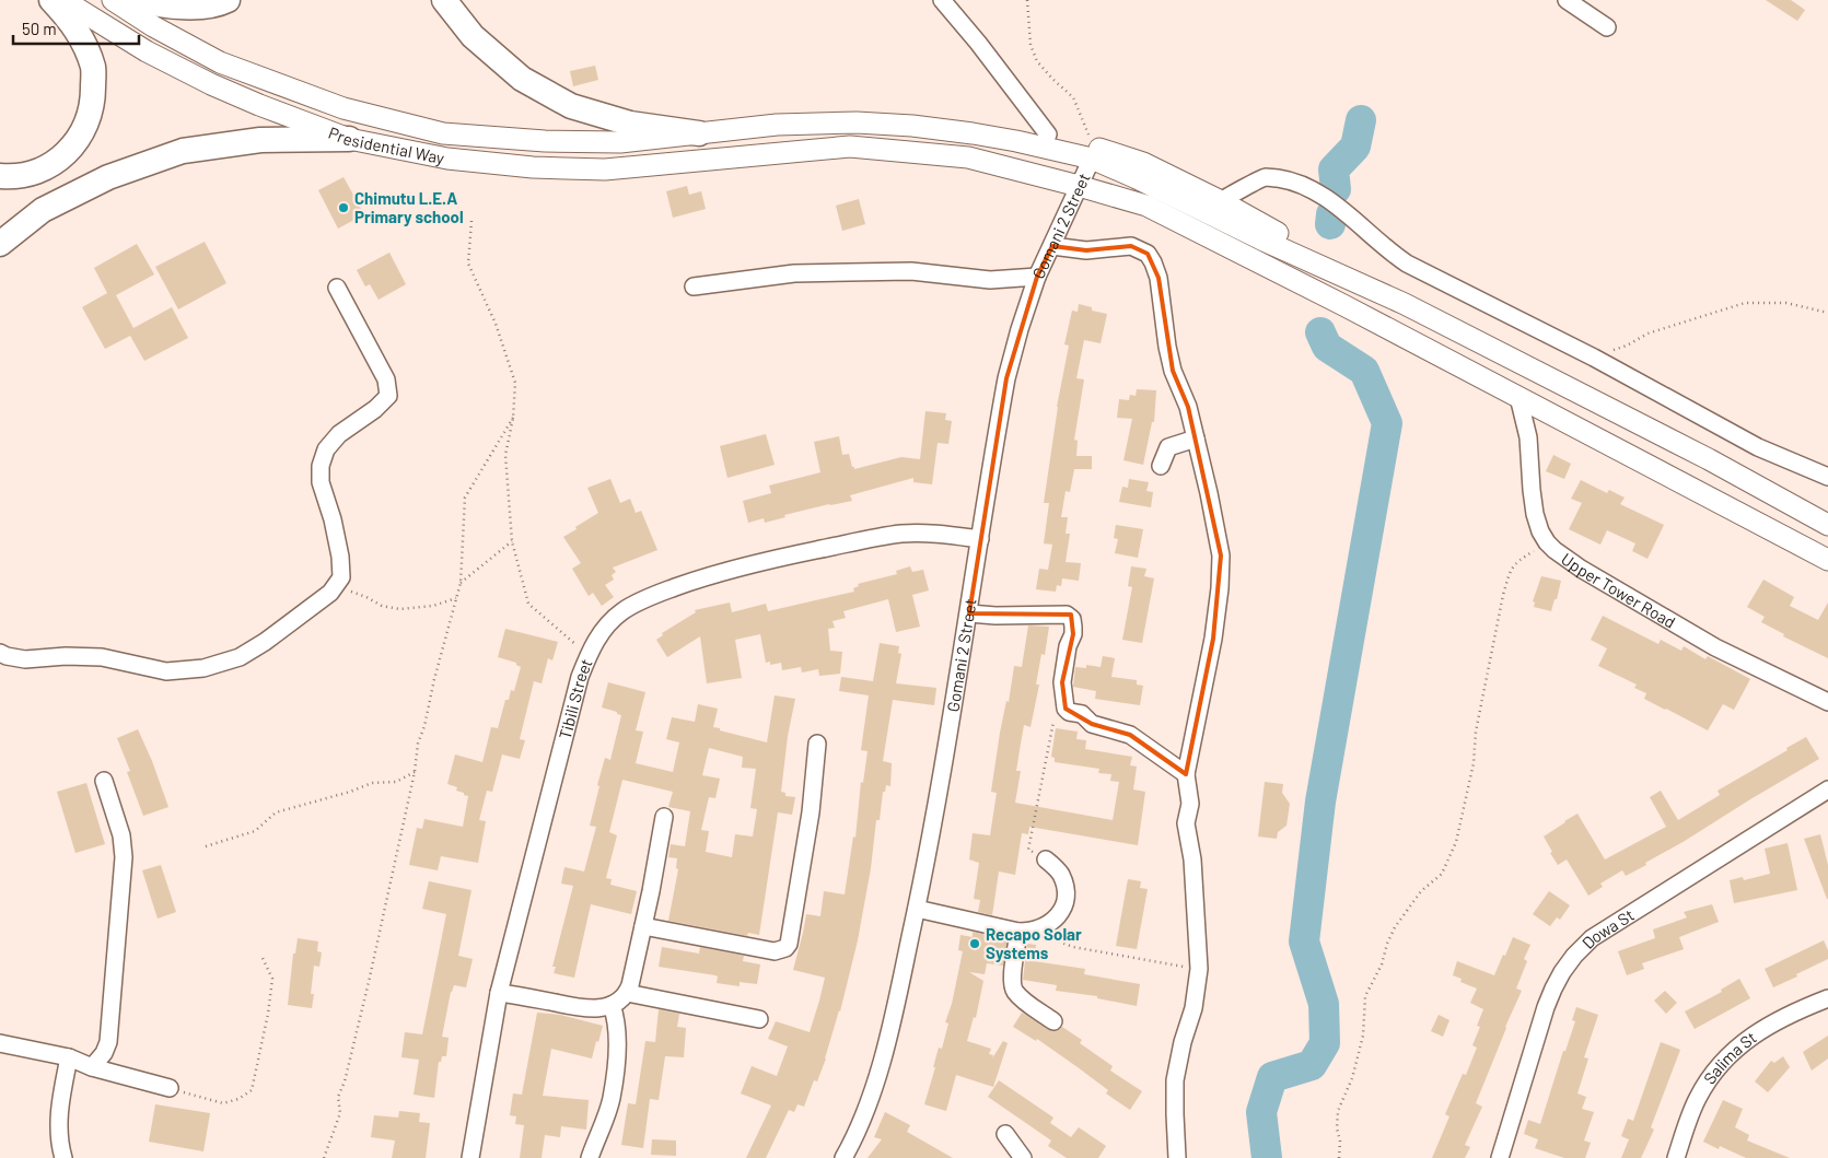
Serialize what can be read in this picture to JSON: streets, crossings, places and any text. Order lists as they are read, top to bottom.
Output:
{
  "streets": {
    "main road": ["Presidential Way"],
    "street": [
      "Gomani 2 Street",
      "Upper Tower Road",
      "Tibili Street",
      "Dowa St",
      "Salima St"
    ]
  },
  "crossings": [
    ["Presidential Way", "Gomani 2 Street"],
    ["Presidential Way", "Upper Tower Road"],
    ["Gomani 2 Street", "Tibili Street"]
  ],
  "places": ["Chimutu L.E.A Primary school", "Recapo Solar Systems"],
  "scale_bar": "50 m"
}
